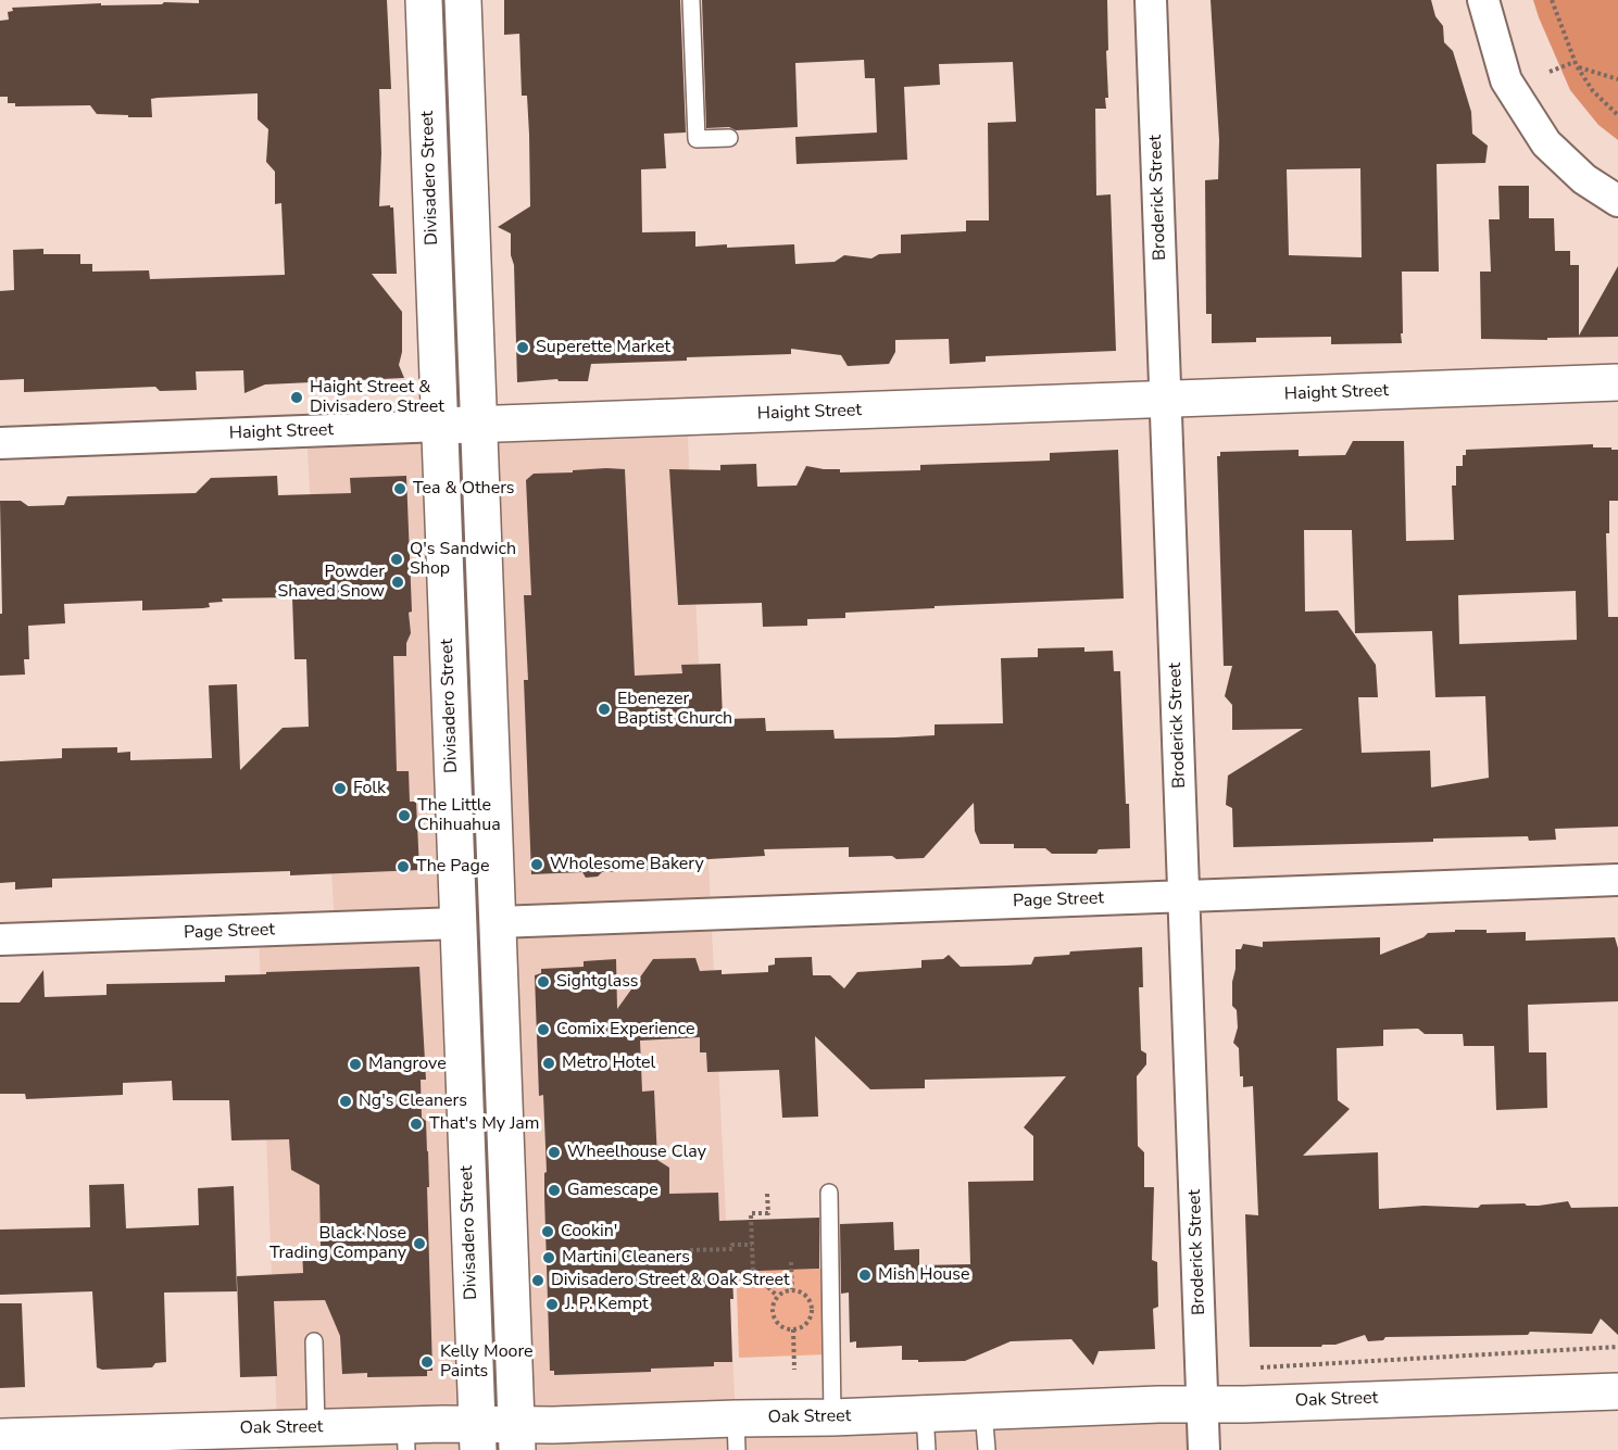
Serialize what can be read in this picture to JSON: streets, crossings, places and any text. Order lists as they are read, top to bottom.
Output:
{
  "streets": {
    "main road": ["Divisadero Street", "Haight Street", "Oak Street"],
    "street": ["Broderick Street", "Page Street"]
  },
  "crossings": [
    ["Divisadero Street", "Haight Street"],
    ["Divisadero Street", "Page Street"],
    ["Divisadero Street", "Oak Street"],
    ["Broderick Street", "Haight Street"],
    ["Broderick Street", "Page Street"],
    ["Broderick Street", "Oak Street"]
  ],
  "places": [
    "Superette Market",
    "Haight Street & Divisadero Street",
    "Tea & Others",
    "Q's Sandwich Shop",
    "Powder Shaved Snow",
    "Ebenezer Baptist Church",
    "Folk",
    "The Little Chihuahua",
    "Wholesome Bakery",
    "The Page",
    "Sightglass",
    "Comix Experience",
    "Metro Hotel",
    "Mangrove",
    "Ng's Cleaners",
    "That's My Jam",
    "Wheelhouse Clay",
    "Gamescape",
    "Cookin'",
    "Black Nose Trading Company",
    "Martini Cleaners",
    "Mish House",
    "Divisadero Street & Oak Street",
    "J. P. Kempt",
    "Kelly Moore Paints"
  ]
}
